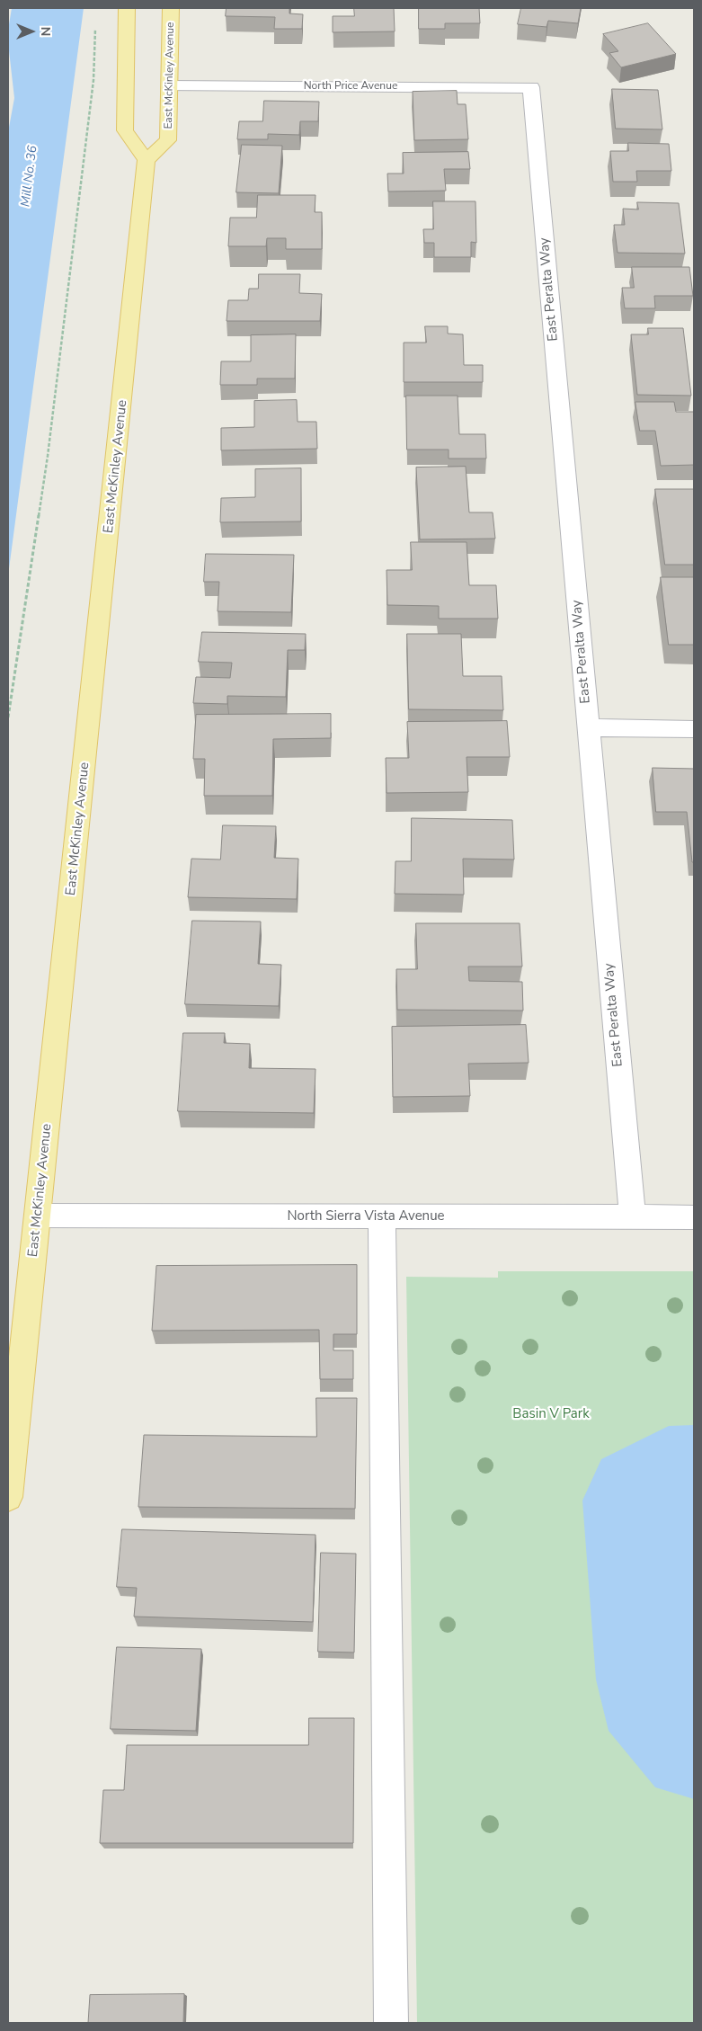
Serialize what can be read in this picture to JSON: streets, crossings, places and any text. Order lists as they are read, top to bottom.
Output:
{
  "streets": {
    "main road": ["East McKinley Avenue"],
    "street": ["North Price Avenue", "East Peralta Way", "North Sierra Vista Avenue"]
  },
  "crossings": [
    ["East McKinley Avenue", "North Price Avenue"],
    ["East McKinley Avenue", "North Sierra Vista Avenue"],
    ["North Price Avenue", "East Peralta Way"],
    ["East Peralta Way", "North Sierra Vista Avenue"]
  ],
  "water": ["Mill No. 36"],
  "parks": ["Basin V Park"],
  "north": "right"
}
